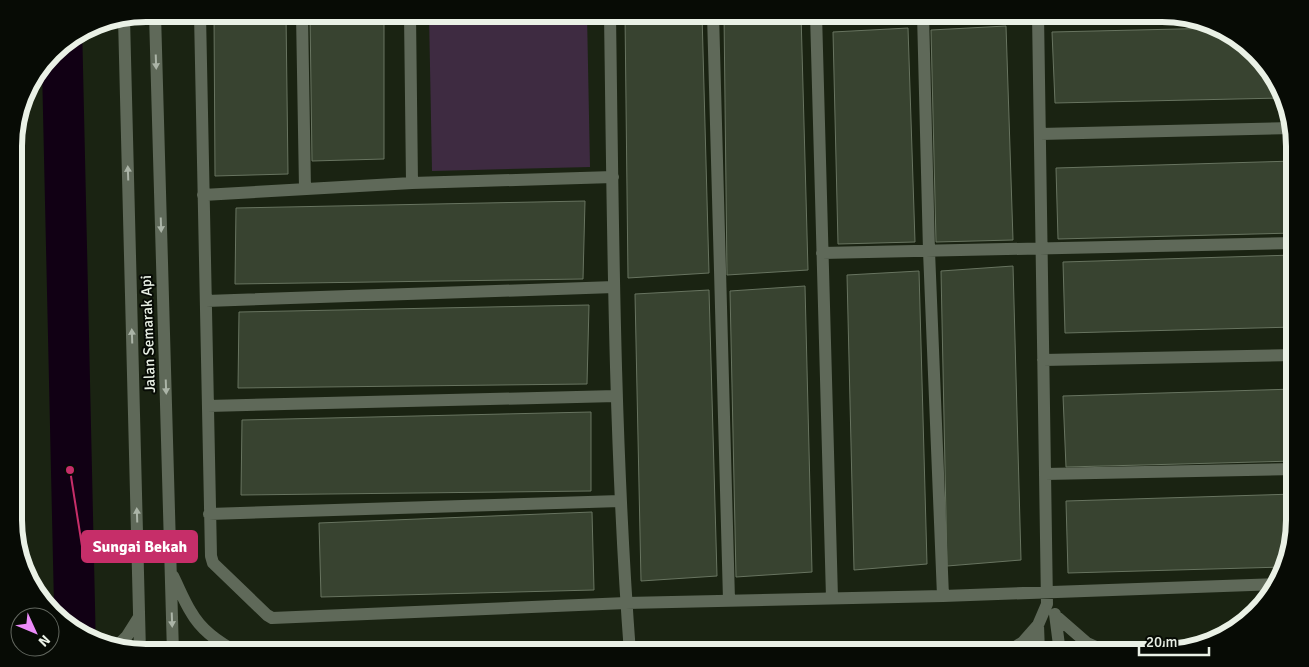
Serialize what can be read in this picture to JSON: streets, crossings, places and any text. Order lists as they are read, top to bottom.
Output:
{
  "streets": {
    "street": ["Jalan Semarak Api"]
  },
  "places": ["Sungai Bekah"],
  "scale_bar": "20 m",
  "north": "bottom right"
}
